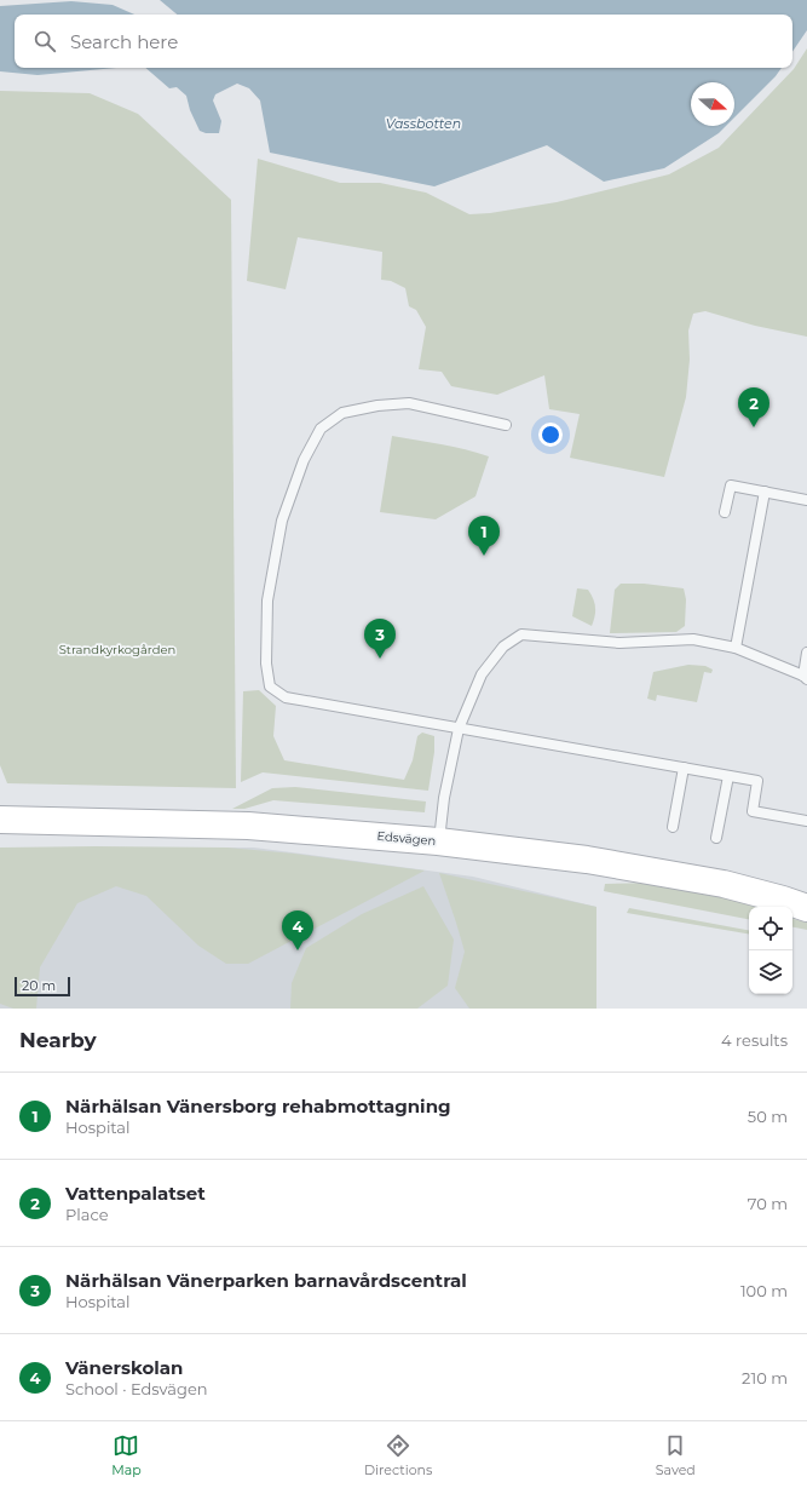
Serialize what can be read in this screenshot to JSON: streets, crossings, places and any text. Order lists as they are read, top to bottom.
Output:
{
  "streets": {
    "main road": ["Edsvägen"]
  },
  "water": ["Vassbotten"],
  "parks": ["Strandkyrkogården"],
  "scale_bar": "20 m",
  "north": "right",
  "page": {
    "search": "Search here",
    "pins": [
      "2",
      "1",
      "3",
      "4"
    ],
    "scale": "20 m",
    "heading": ["Nearby", "4 results"],
    "list": [
      {
        "mark": "1",
        "name": "Närhälsan Vänersborg rehabmottagning",
        "note": "Hospital",
        "value": "50 m"
      },
      {
        "mark": "2",
        "name": "Vattenpalatset",
        "note": "Place",
        "value": "70 m"
      },
      {
        "mark": "3",
        "name": "Närhälsan Vänerparken barnavårdscentral",
        "note": "Hospital",
        "value": "100 m"
      },
      {
        "mark": "4",
        "name": "Vänerskolan",
        "note": "School · Edsvägen",
        "value": "210 m"
      }
    ],
    "nav": ["Map", "Directions", "Saved"]
  }
}
